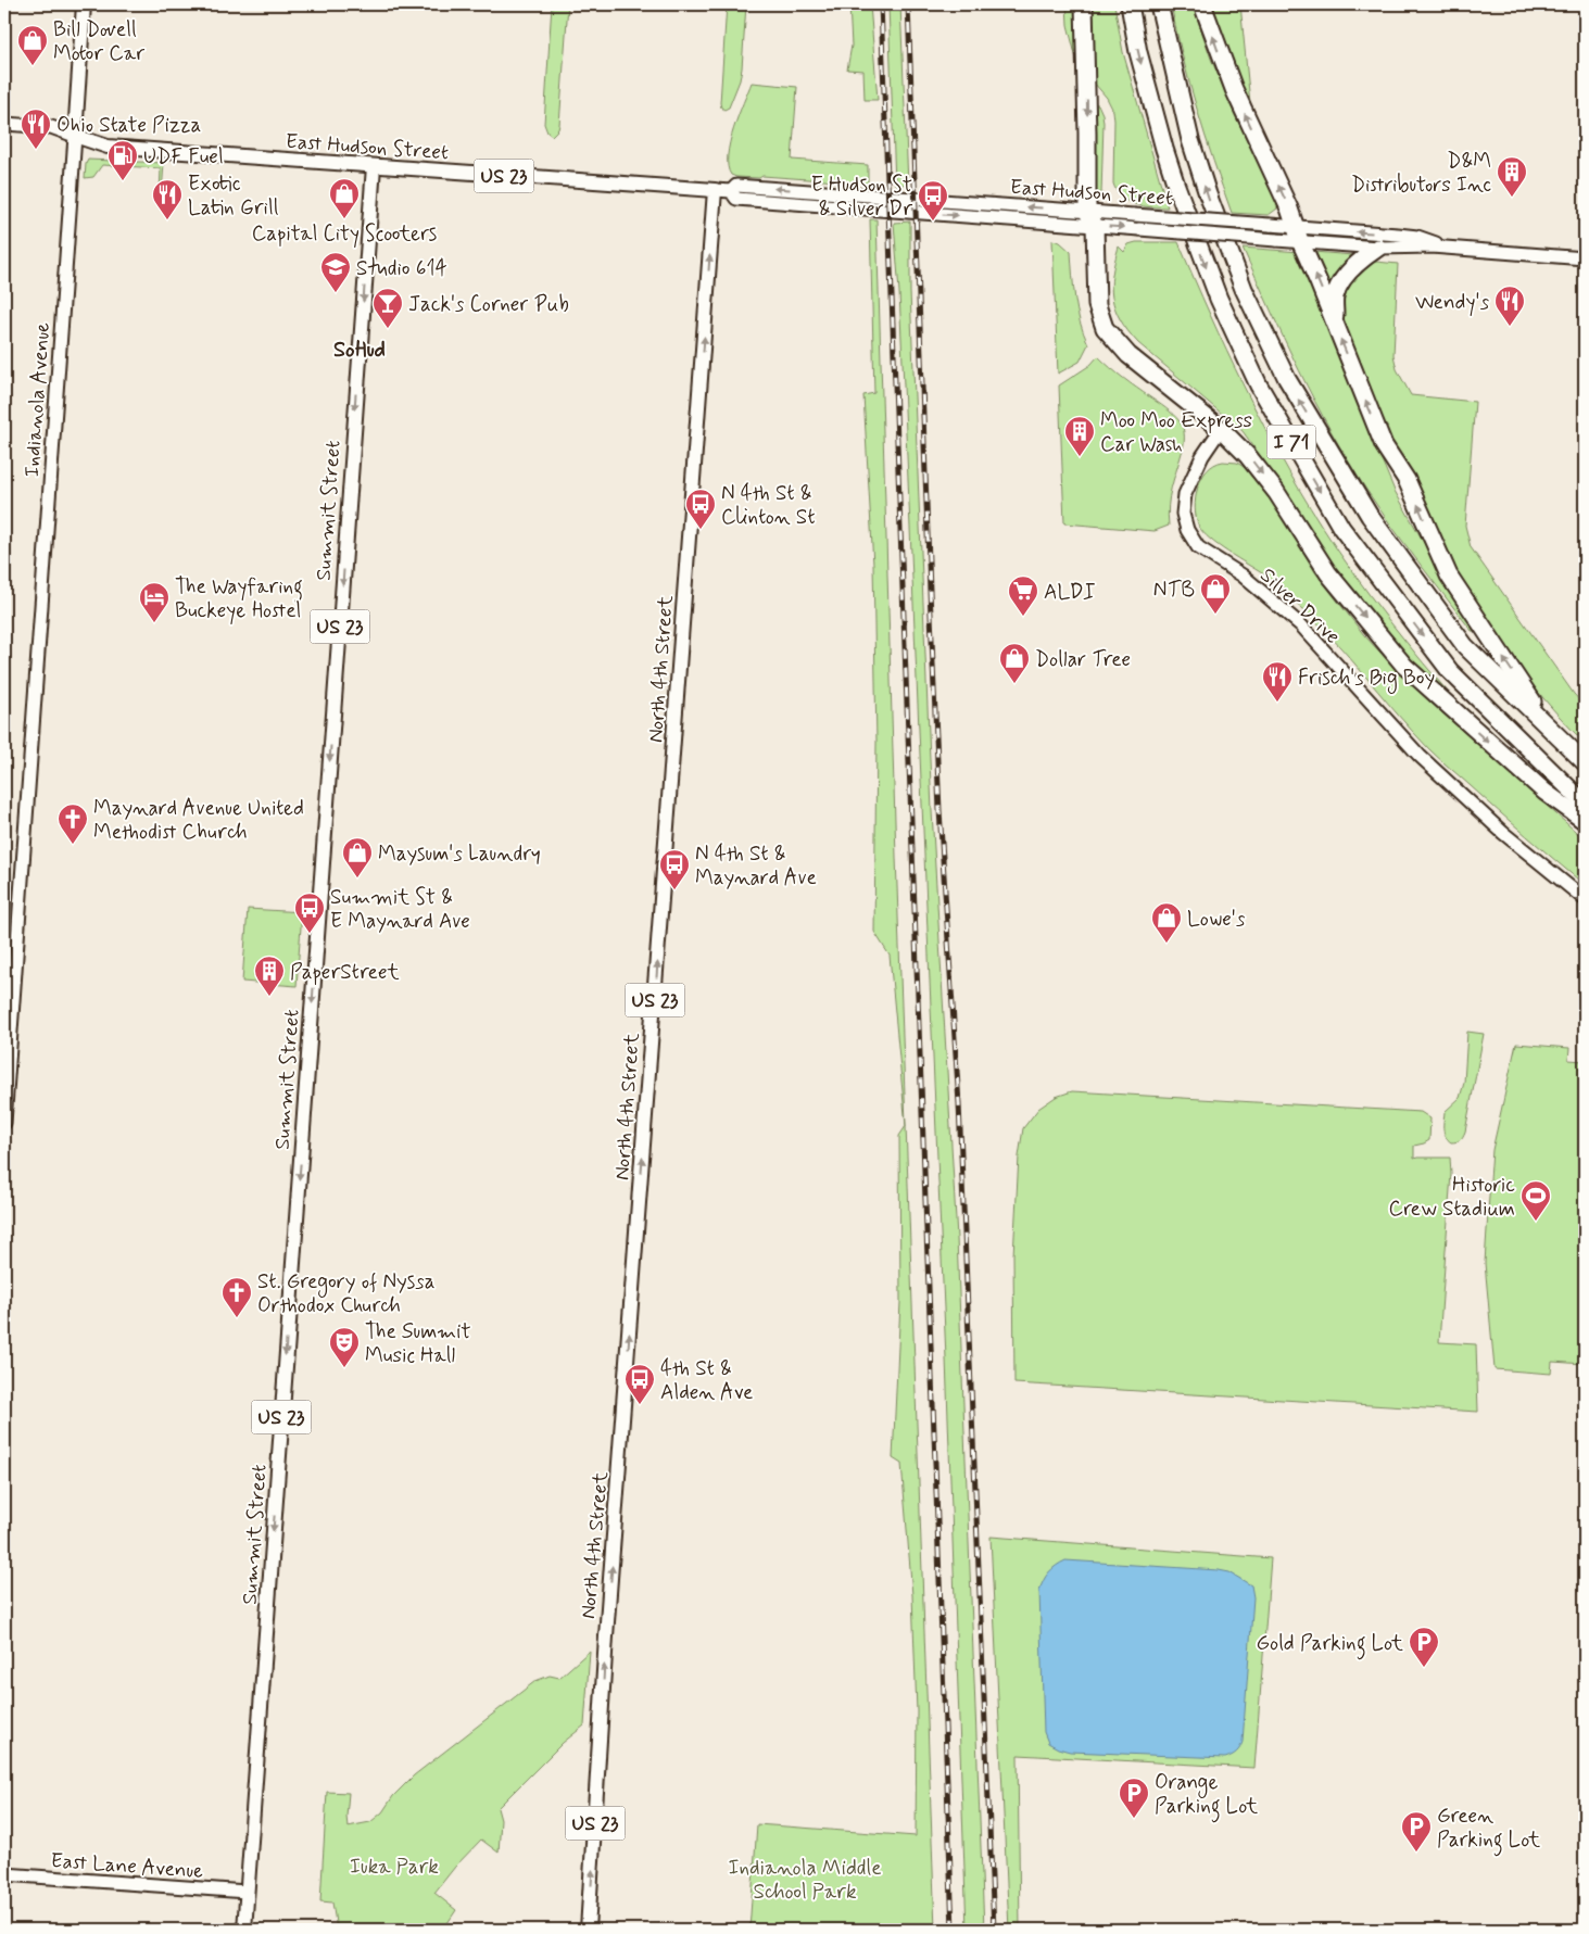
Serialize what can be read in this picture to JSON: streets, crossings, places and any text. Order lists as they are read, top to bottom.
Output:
{
  "streets": {
    "highway": ["I 71"],
    "main road": [
      "East Hudson Street",
      "US 23",
      "Indianola Avenue",
      "Summit Street",
      "North 4th Street"
    ],
    "street": ["Silver Drive", "East Lane Avenue"]
  },
  "crossings": [
    ["East Hudson Street", "Indianola Avenue"],
    ["East Hudson Street", "Summit Street"],
    ["East Hudson Street", "North 4th Street"],
    ["Summit Street", "East Lane Avenue"]
  ],
  "one_way": ["Summit Street", "North 4th Street"],
  "districts": ["SoHud"],
  "parks": ["Iuka Park", "Indianola Middle School Park"],
  "places": {
    "shop": [
      "Bill Dovell Motor Car",
      "Capital City Scooters",
      "NTB",
      "Dollar Tree",
      "Maysum's Laundry",
      "Lowe's"
    ],
    "restaurant": [
      "Ohio State Pizza",
      "Exotic Latin Grill",
      "Wendy's",
      "Frisch's Big Boy"
    ],
    "fuel station": ["UDF Fuel"],
    "building": ["D&M Distributors Inc", "Moo Moo Express Car Wash", "PaperStreet"],
    "bus stop": [
      "E Hudson St & Silver Dr",
      "N 4th St & Clinton St",
      "N 4th St & Maynard Ave",
      "Summit St & E Maynard Ave",
      "4th St & Alden Ave"
    ],
    "school or university": ["Studio 614"],
    "bar": ["Jack's Corner Pub"],
    "supermarket": ["ALDI"],
    "hotel": ["The Wayfaring Buckeye Hostel"],
    "church": ["Maynard Avenue United Methodist Church", "St. Gregory of Nyssa Orthodox Church"],
    "sports": ["Historic Crew Stadium"],
    "theatre": ["The Summit Music Hall"],
    "parking": ["Gold Parking Lot", "Orange Parking Lot", "Green Parking Lot"]
  }
}
